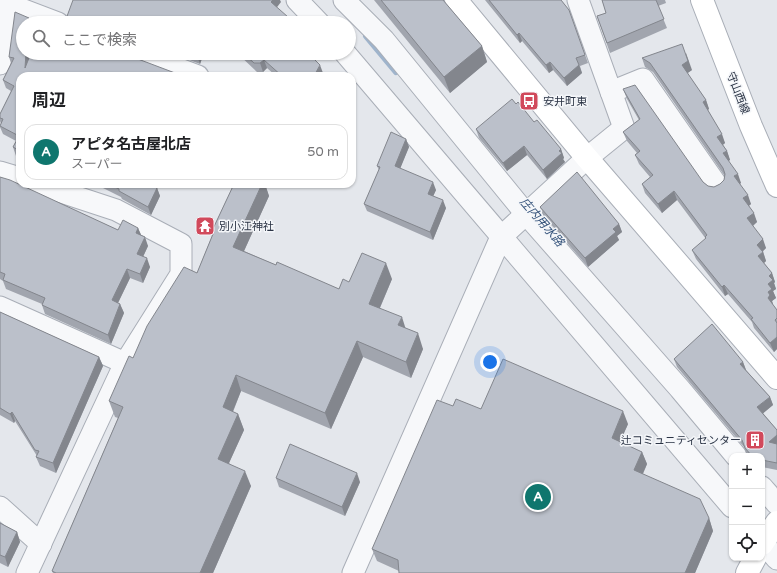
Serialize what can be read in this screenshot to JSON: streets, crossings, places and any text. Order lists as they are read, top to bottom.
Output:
{
  "streets": {
    "street": ["守山西線"]
  },
  "water": ["庄内用水路"],
  "places": {
    "bus stop": ["安井町東"],
    "temple": ["別小江神社"],
    "building": ["辻コミュニティセンター"]
  },
  "page": {
    "search": "ここで検索",
    "heading": "周辺",
    "list": [
      {
        "mark": "A",
        "name": "アピタ名古屋北店",
        "note": "スーパー",
        "value": "50 m"
      }
    ],
    "map_buttons": ["+", "−"],
    "pins": "A"
  }
}
